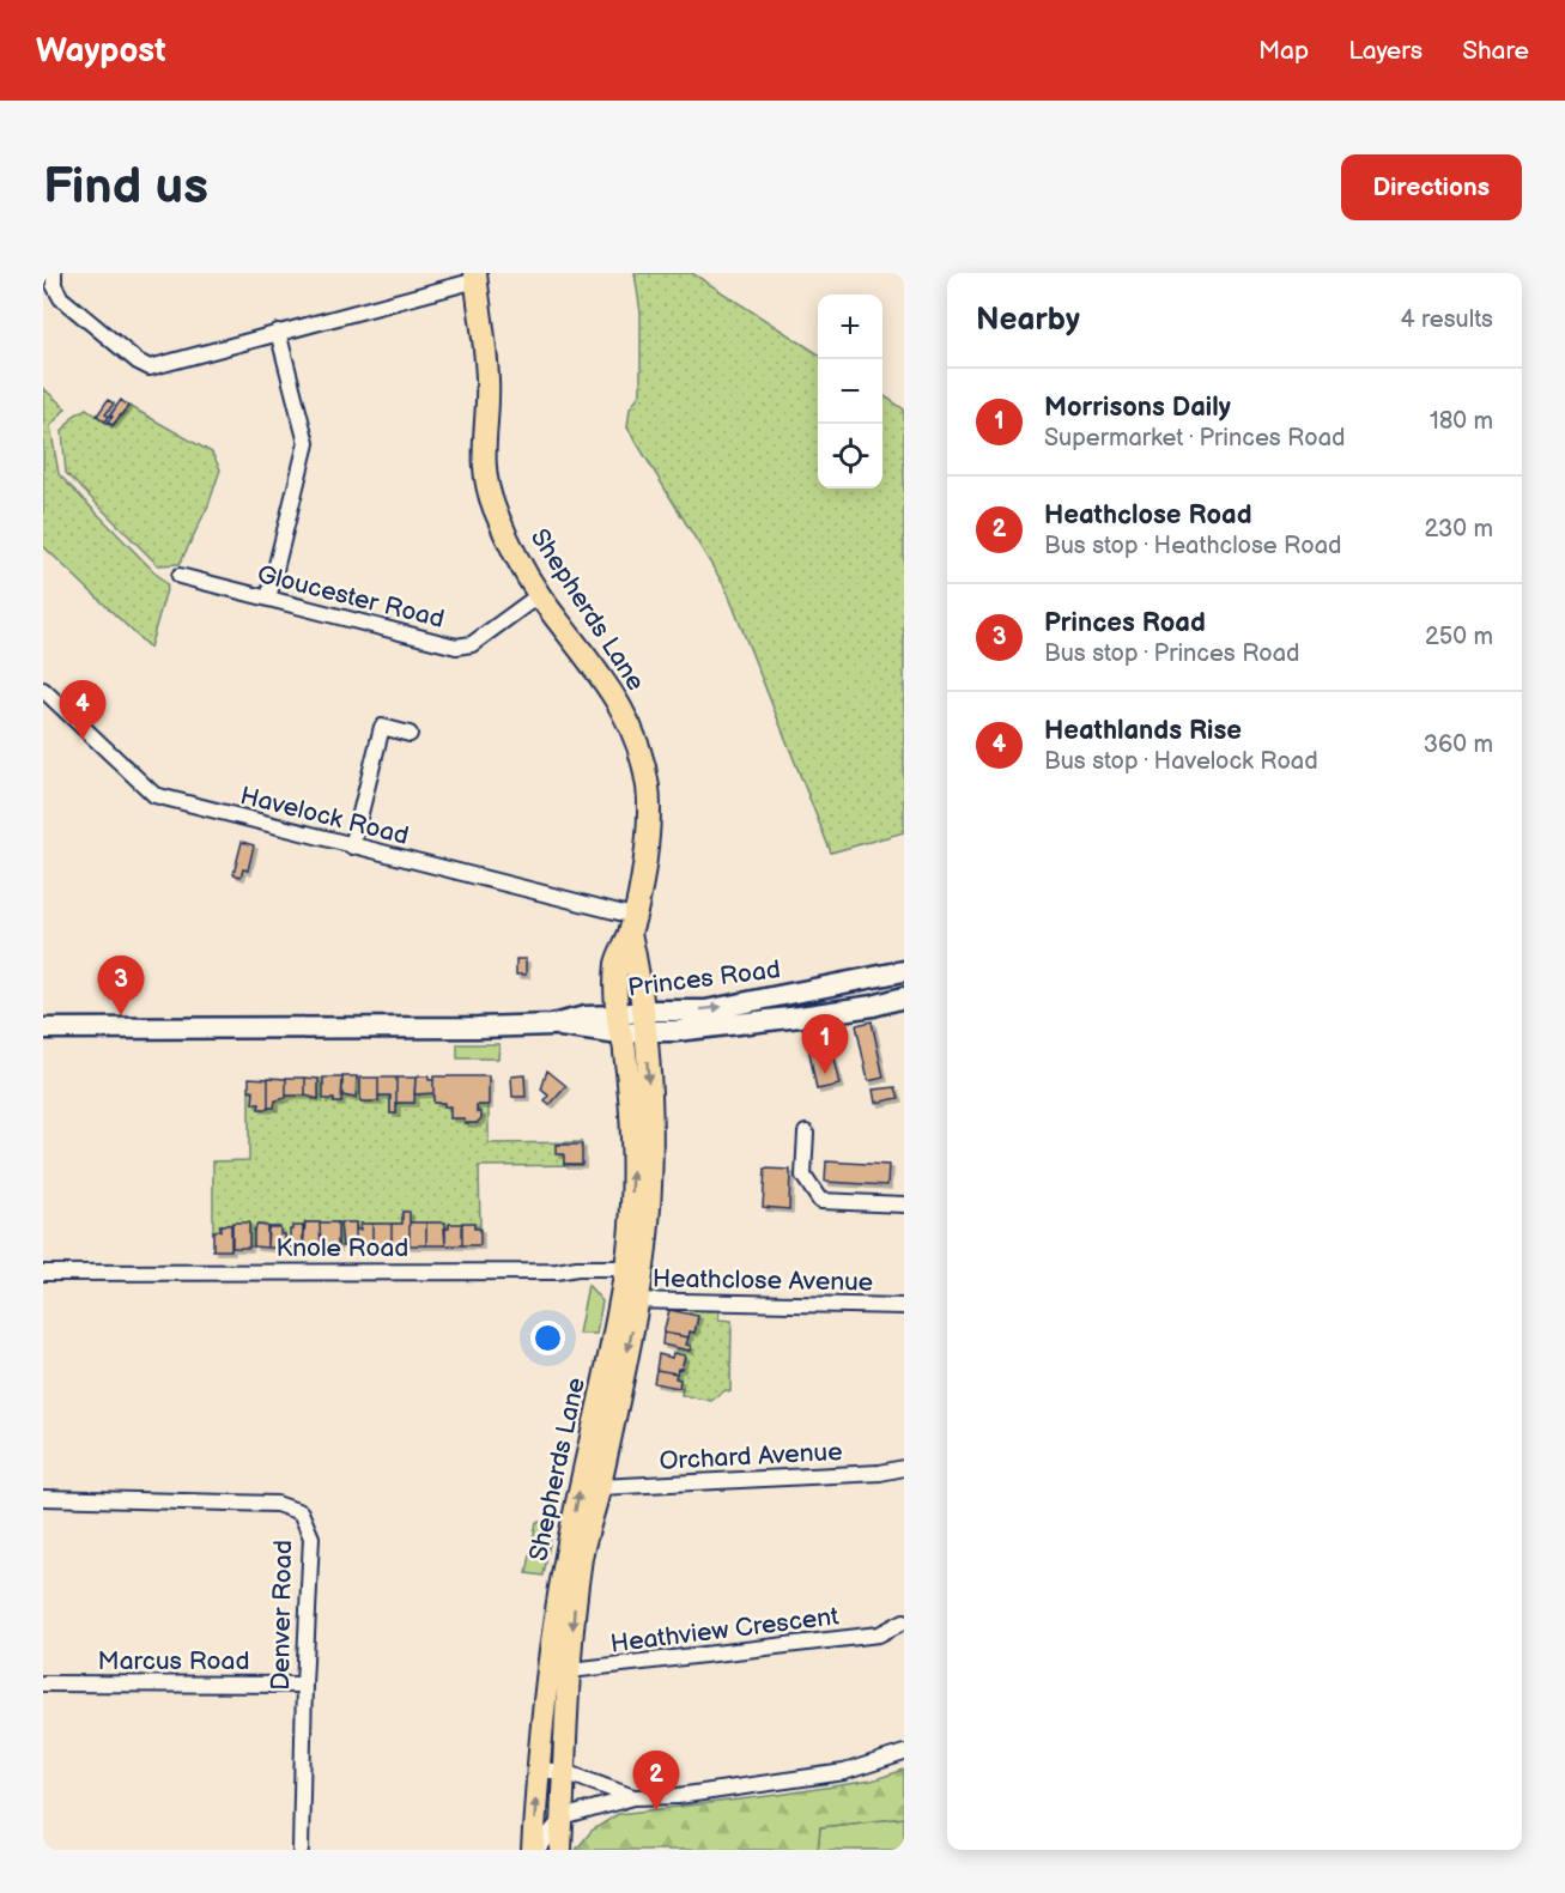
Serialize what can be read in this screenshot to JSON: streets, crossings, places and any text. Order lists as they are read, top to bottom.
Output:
{
  "streets": {
    "main road": ["Shepherds Lane", "Princes Road"],
    "street": [
      "Gloucester Road",
      "Havelock Road",
      "Knole Road",
      "Heathclose Avenue",
      "Orchard Avenue",
      "Denver Road",
      "Heathview Crescent",
      "Marcus Road"
    ]
  },
  "crossings": [
    ["Gloucester Road", "Shepherds Lane"],
    ["Shepherds Lane", "Havelock Road"],
    ["Shepherds Lane", "Princes Road"],
    ["Shepherds Lane", "Knole Road"],
    ["Shepherds Lane", "Heathclose Avenue"],
    ["Shepherds Lane", "Orchard Avenue"],
    ["Shepherds Lane", "Heathview Crescent"],
    ["Denver Road", "Marcus Road"]
  ],
  "page": {
    "header": "Waypost",
    "nav": ["Map", "Layers", "Share"],
    "buttons": "Directions",
    "title": "Find us",
    "heading": ["Nearby", "4 results"],
    "map_buttons": ["+", "−"],
    "list": [
      {
        "mark": "1",
        "name": "Morrisons Daily",
        "note": "Supermarket · Princes Road",
        "value": "180 m"
      },
      {
        "mark": "2",
        "name": "Heathclose Road",
        "note": "Bus stop · Heathclose Road",
        "value": "230 m"
      },
      {
        "mark": "3",
        "name": "Princes Road",
        "note": "Bus stop · Princes Road",
        "value": "250 m"
      },
      {
        "mark": "4",
        "name": "Heathlands Rise",
        "note": "Bus stop · Havelock Road",
        "value": "360 m"
      }
    ],
    "pins": [
      "4",
      "3",
      "1",
      "2"
    ]
  }
}
